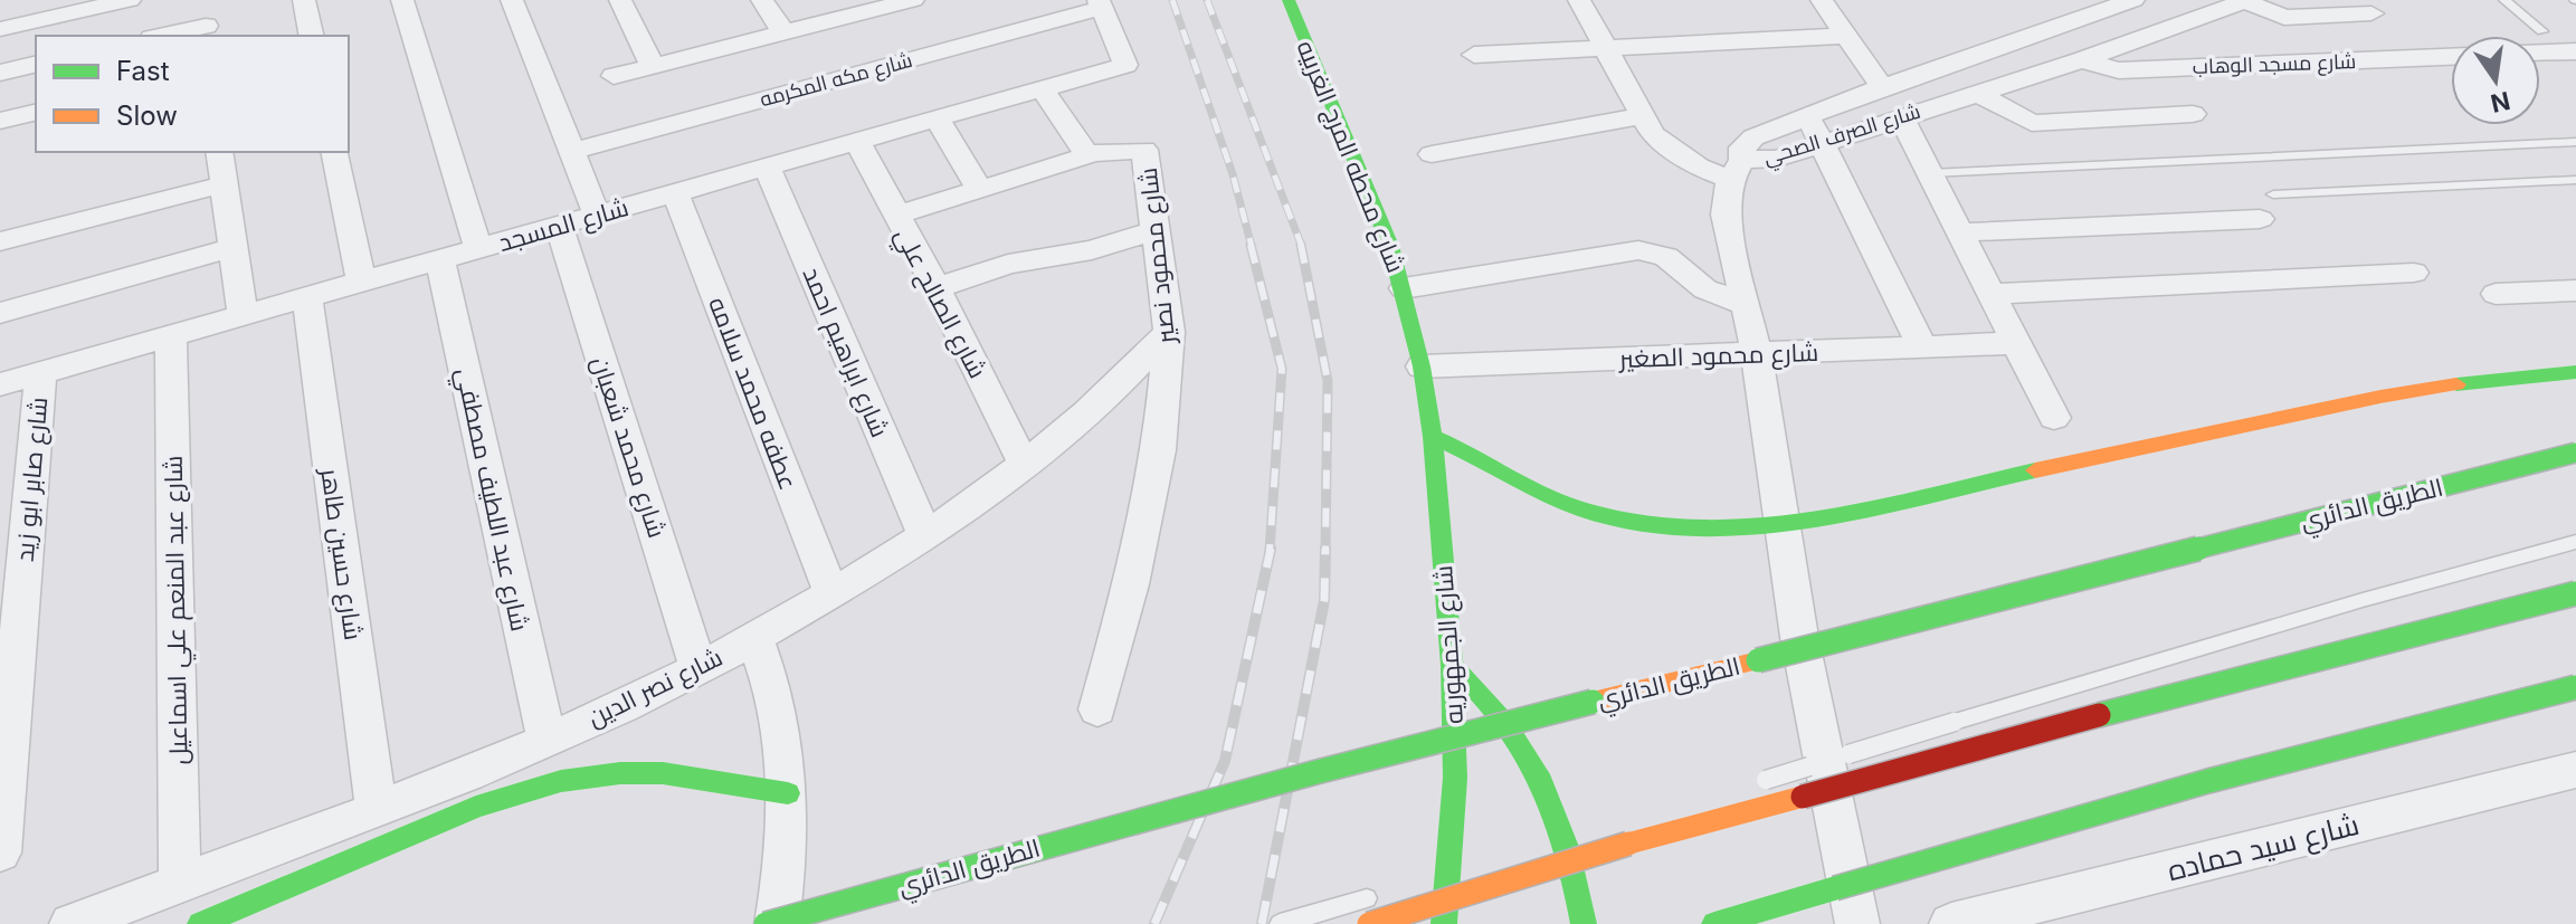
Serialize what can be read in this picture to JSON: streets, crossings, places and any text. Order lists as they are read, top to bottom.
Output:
{
  "streets": {
    "main road": ["شارع محطه المرج الغربيه", "الطريق الدائري", "شارع الجمهوريه"],
    "street": [
      "شارع مسجد الوهاب",
      "شارع مكه المكرمه",
      "شارع الصرف الصحي",
      "شارع المسجد",
      "شارع محمود نصير",
      "شارع الصالح علي",
      "شارع ابراهيم احمد",
      "شارع محمود الصغير",
      "عطفه محمد سلامه",
      "شارع محمد شعبان",
      "شارع صابر ابو زيد",
      "شارع عبد اللطيف مصطفي",
      "شارع حسين طاهر",
      "شارع عبد المنعم علي اسماعيل",
      "شارع نصر الدين",
      "شارع سيد حماده"
    ]
  },
  "crossings": [
    ["شارع مسجد الوهاب", "شارع الصرف الصحي"],
    ["شارع مكه المكرمه", "شارع المسجد"],
    ["شارع محطه المرج الغربيه", "شارع محمود الصغير"],
    ["شارع محطه المرج الغربيه", "شارع الجمهوريه"],
    ["شارع المسجد", "شارع الصالح علي"],
    ["شارع المسجد", "شارع ابراهيم احمد"],
    ["شارع المسجد", "عطفه محمد سلامه"],
    ["شارع المسجد", "شارع محمد شعبان"],
    ["شارع المسجد", "شارع صابر ابو زيد"],
    ["شارع المسجد", "شارع عبد اللطيف مصطفي"],
    ["شارع المسجد", "شارع حسين طاهر"],
    ["شارع المسجد", "شارع عبد المنعم علي اسماعيل"],
    ["شارع محمود نصير", "شارع نصر الدين"],
    ["شارع الصالح علي", "شارع نصر الدين"],
    ["شارع ابراهيم احمد", "شارع نصر الدين"],
    ["شارع محمود الصغير", "شارع الجمهوريه"],
    ["عطفه محمد سلامه", "شارع نصر الدين"],
    ["شارع محمد شعبان", "شارع نصر الدين"],
    ["شارع عبد اللطيف مصطفي", "شارع نصر الدين"],
    ["شارع حسين طاهر", "شارع نصر الدين"],
    ["شارع عبد المنعم علي اسماعيل", "شارع نصر الدين"]
  ],
  "legend": ["Fast", "Slow"],
  "north": "bottom"
}
